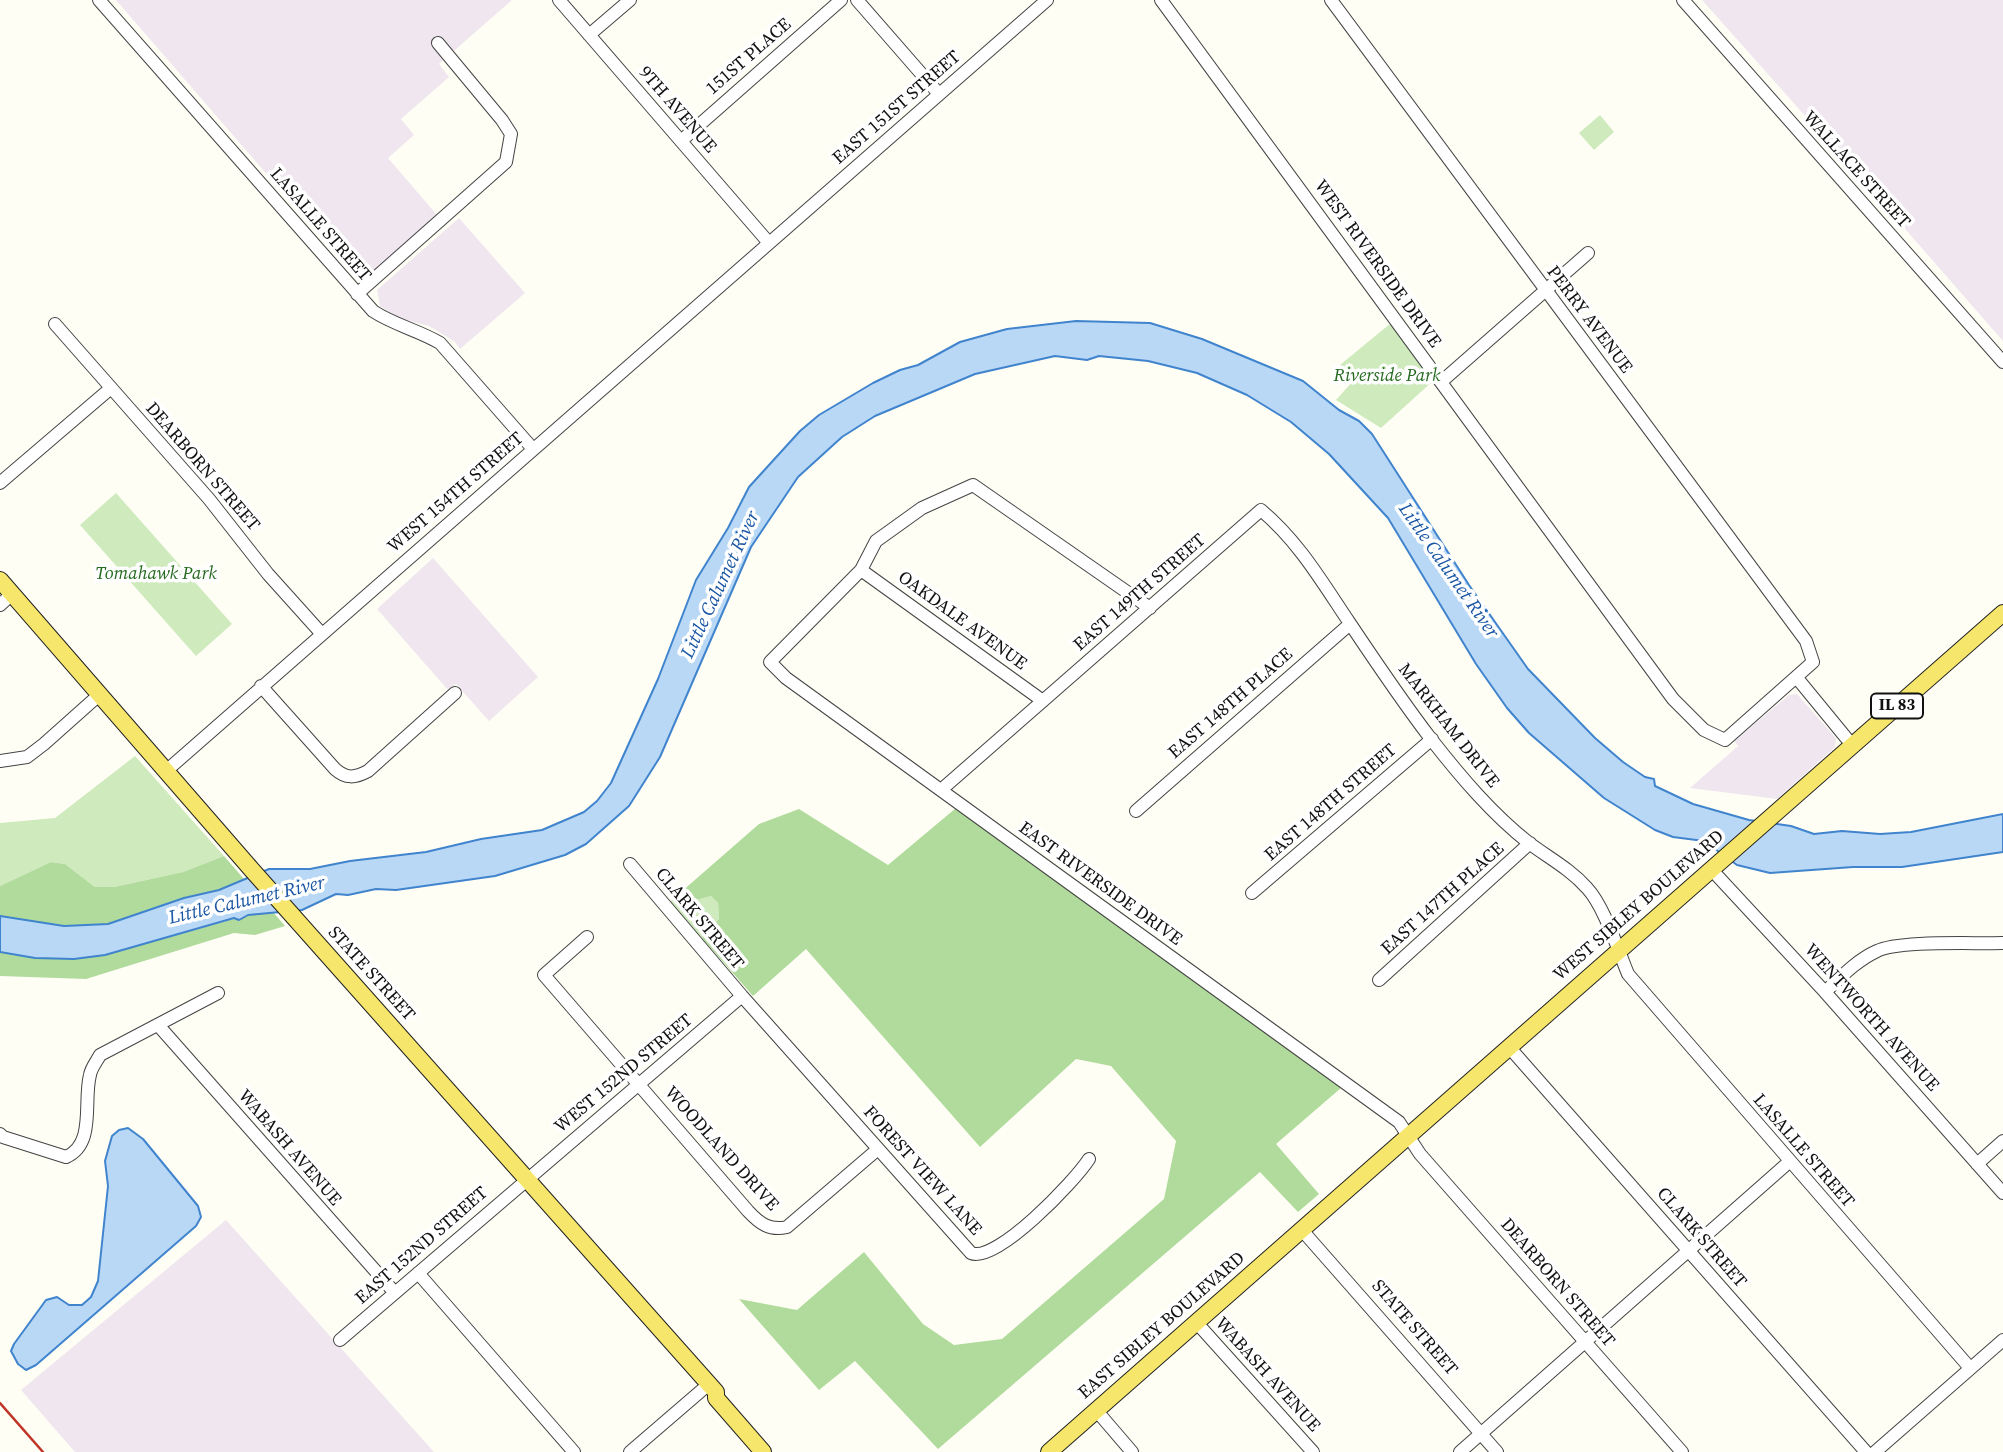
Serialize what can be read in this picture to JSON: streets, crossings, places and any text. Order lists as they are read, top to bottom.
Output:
{
  "streets": {
    "main road": [
      "IL 83",
      "WEST SIBLEY BOULEVARD",
      "STATE STREET",
      "EAST SIBLEY BOULEVARD"
    ],
    "street": [
      "151ST PLACE",
      "EAST 151ST STREET",
      "9TH AVENUE",
      "WALLACE STREET",
      "LASALLE STREET",
      "WEST RIVERSIDE DRIVE",
      "PERRY AVENUE",
      "DEARBORN STREET",
      "WEST 154TH STREET",
      "EAST 149TH STREET",
      "OAKDALE AVENUE",
      "EAST 148TH PLACE",
      "MARKHAM DRIVE",
      "EAST 148TH STREET",
      "EAST RIVERSIDE DRIVE",
      "EAST 147TH PLACE",
      "CLARK STREET",
      "WENTWORTH AVENUE",
      "WEST 152ND STREET",
      "WABASH AVENUE",
      "WOODLAND DRIVE",
      "FOREST VIEW LANE",
      "EAST 152ND STREET"
    ]
  },
  "crossings": [
    ["151ST PLACE", "9TH AVENUE"],
    ["EAST 151ST STREET", "9TH AVENUE"],
    ["EAST 151ST STREET", "WEST 154TH STREET"],
    ["9TH AVENUE", "WEST 154TH STREET"],
    ["LASALLE STREET", "WEST 154TH STREET"],
    ["LASALLE STREET", "MARKHAM DRIVE"],
    ["LASALLE STREET", "WEST SIBLEY BOULEVARD"],
    ["WEST RIVERSIDE DRIVE", "PERRY AVENUE"],
    ["DEARBORN STREET", "WEST 154TH STREET"],
    ["DEARBORN STREET", "EAST RIVERSIDE DRIVE"],
    ["DEARBORN STREET", "WEST SIBLEY BOULEVARD"],
    ["WEST 154TH STREET", "STATE STREET"],
    ["EAST 149TH STREET", "OAKDALE AVENUE"],
    ["EAST 149TH STREET", "MARKHAM DRIVE"],
    ["OAKDALE AVENUE", "EAST RIVERSIDE DRIVE"],
    ["EAST 148TH PLACE", "MARKHAM DRIVE"],
    ["MARKHAM DRIVE", "EAST 148TH STREET"],
    ["MARKHAM DRIVE", "EAST 147TH PLACE"],
    ["MARKHAM DRIVE", "WEST SIBLEY BOULEVARD"],
    ["EAST RIVERSIDE DRIVE", "WEST SIBLEY BOULEVARD"],
    ["WEST SIBLEY BOULEVARD", "CLARK STREET"],
    ["WEST SIBLEY BOULEVARD", "STATE STREET"],
    ["WEST SIBLEY BOULEVARD", "WENTWORTH AVENUE"],
    ["WEST SIBLEY BOULEVARD", "EAST SIBLEY BOULEVARD"],
    ["CLARK STREET", "WEST 152ND STREET"],
    ["CLARK STREET", "FOREST VIEW LANE"],
    ["STATE STREET", "WEST 152ND STREET"],
    ["STATE STREET", "EAST 152ND STREET"],
    ["STATE STREET", "EAST SIBLEY BOULEVARD"],
    ["WEST 152ND STREET", "WOODLAND DRIVE"],
    ["WEST 152ND STREET", "FOREST VIEW LANE"],
    ["WEST 152ND STREET", "EAST 152ND STREET"],
    ["WABASH AVENUE", "EAST 152ND STREET"],
    ["WABASH AVENUE", "EAST SIBLEY BOULEVARD"],
    ["WOODLAND DRIVE", "FOREST VIEW LANE"]
  ],
  "water": ["Little Calumet River"],
  "parks": ["Riverside Park", "Tomahawk Park"]
}
